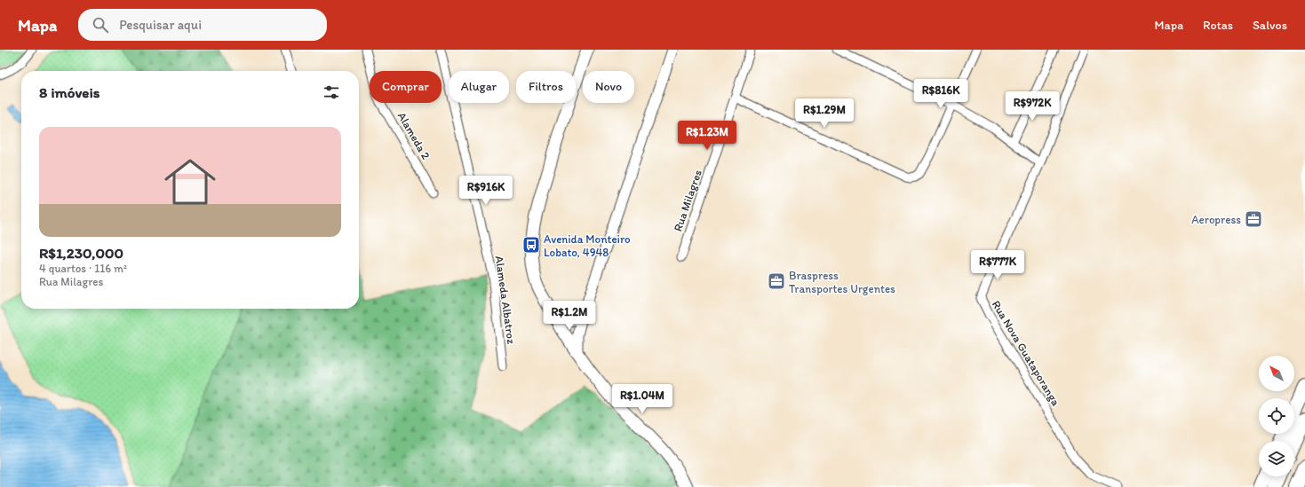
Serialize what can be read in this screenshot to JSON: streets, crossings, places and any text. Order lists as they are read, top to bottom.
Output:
{
  "streets": {
    "street": [
      "Alameda 2",
      "Rua Milagres",
      "Alameda Albatroz",
      "Rua Nova Guataporanga"
    ]
  },
  "places": {
    "office": ["Aeropress", "Braspress Transportes Urgentes"],
    "bus stop": ["Avenida Monteiro Lobato, 4948"]
  },
  "north": "top left",
  "page": {
    "header": "Mapa",
    "search": "Pesquisar aqui",
    "nav": ["Mapa", "Rotas", "Salvos"],
    "chip": [
      "Comprar",
      "Alugar",
      "Filtros",
      "Novo"
    ],
    "heading": "8 imóveis",
    "price": [
      "R$816K",
      "R$972K",
      "R$1.29M",
      "R$1.23M",
      "R$916K",
      "R$777K",
      "R$1.2M",
      "R$1.04M"
    ],
    "list": [
      {
        "name": "R$1,230,000",
        "note": "4 quartos · 116 m² · Rua Milagres"
      }
    ]
  }
}
